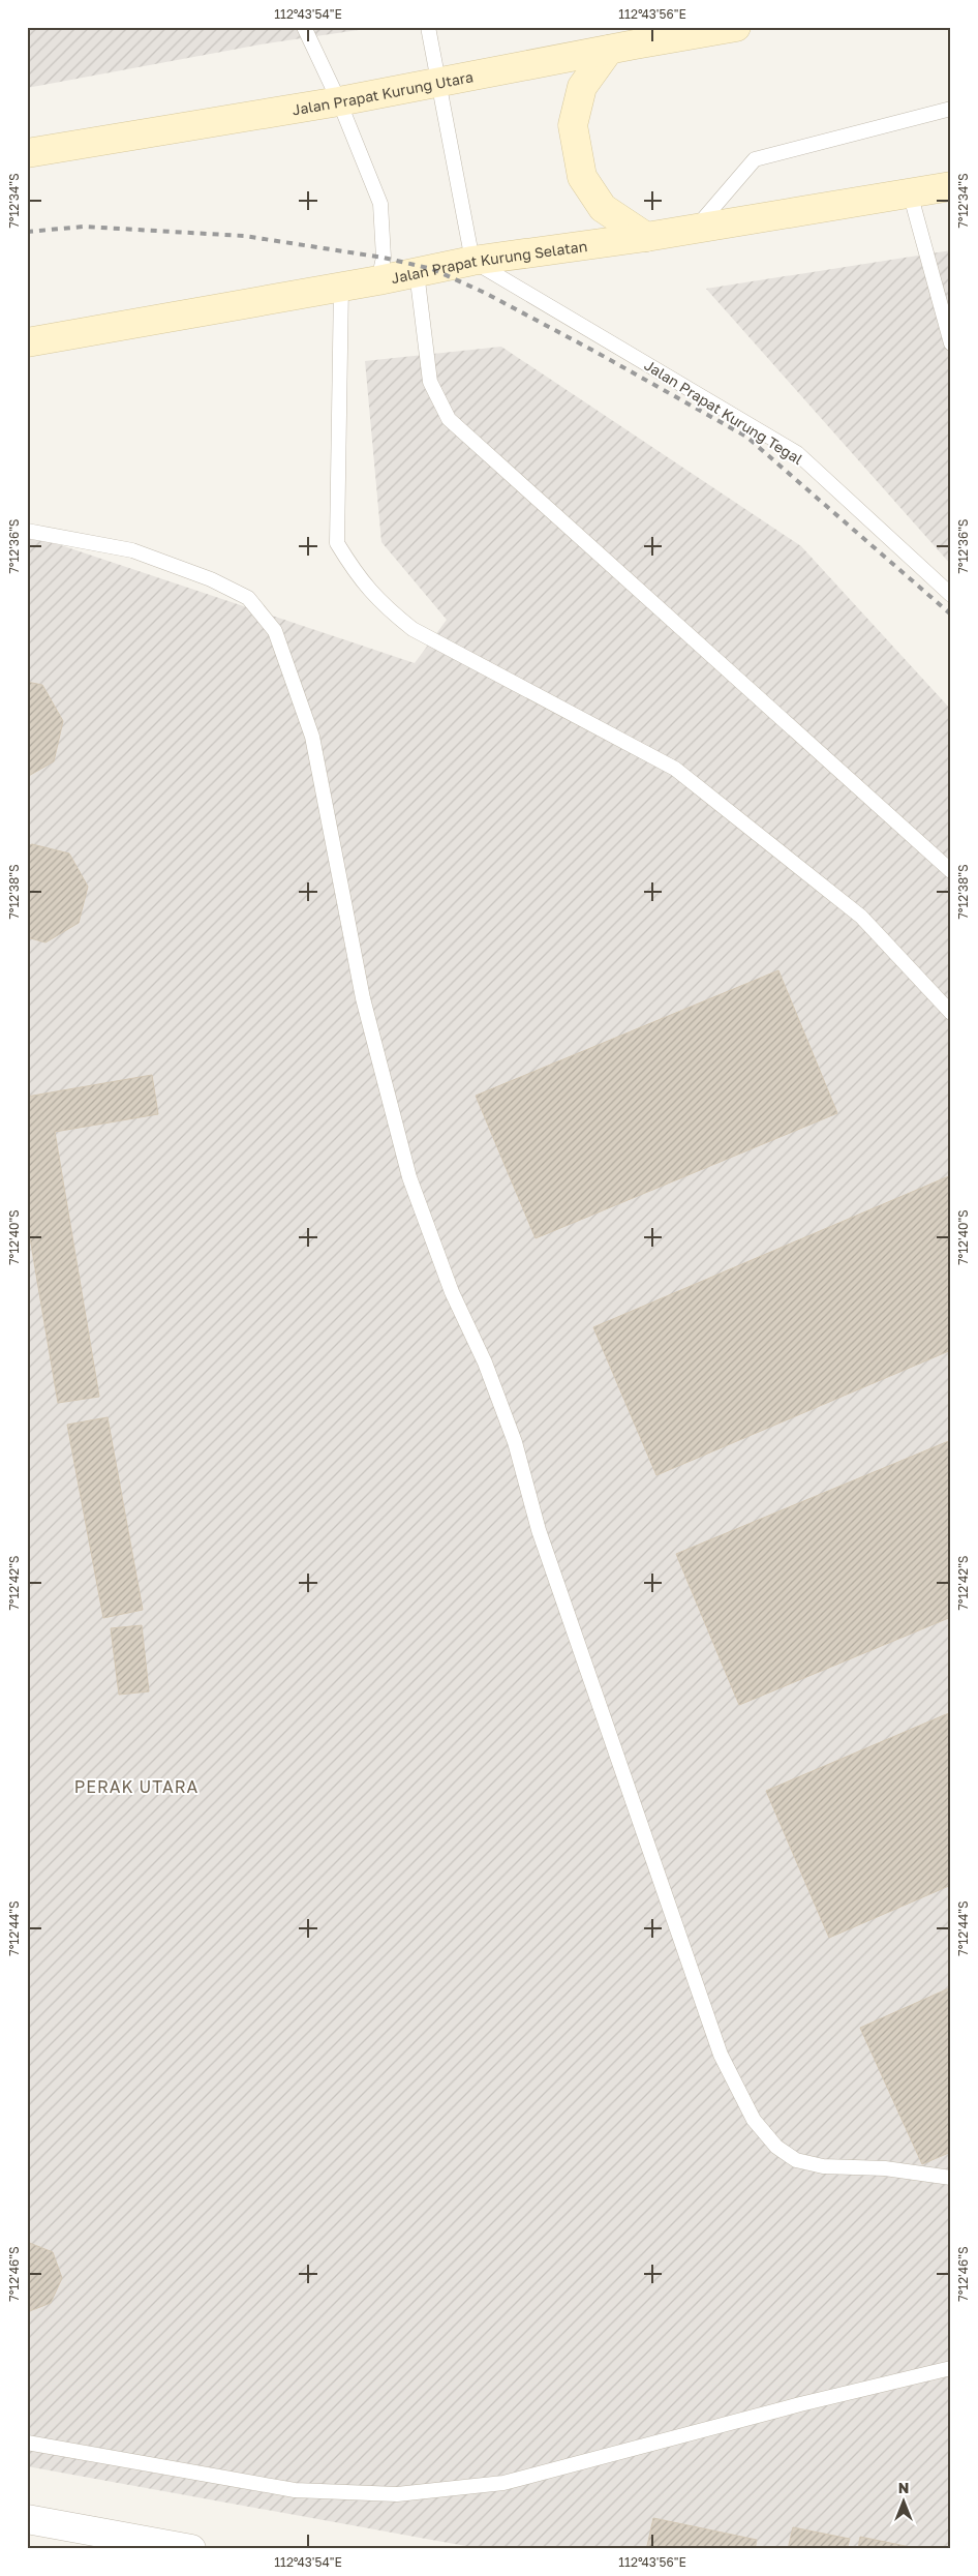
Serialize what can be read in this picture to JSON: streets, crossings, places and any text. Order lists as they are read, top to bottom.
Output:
{
  "streets": {
    "street": ["Jalan Prapat Kurung Utara", "Jalan Prapat Kurung Selatan"],
    "lane": ["Jalan Prapat Kurung Tegal"]
  },
  "crossings": [
    ["Jalan Prapat Kurung Selatan", "Jalan Prapat Kurung Tegal"]
  ],
  "districts": ["PERAK UTARA"],
  "north": "top",
  "coordinates": [
    "112°43'54\"E",
    "112°43'56\"E",
    "7°12'34\"S",
    "7°12'36\"S",
    "7°12'38\"S",
    "7°12'40\"S",
    "7°12'42\"S",
    "7°12'44\"S",
    "7°12'46\"S"
  ]
}
